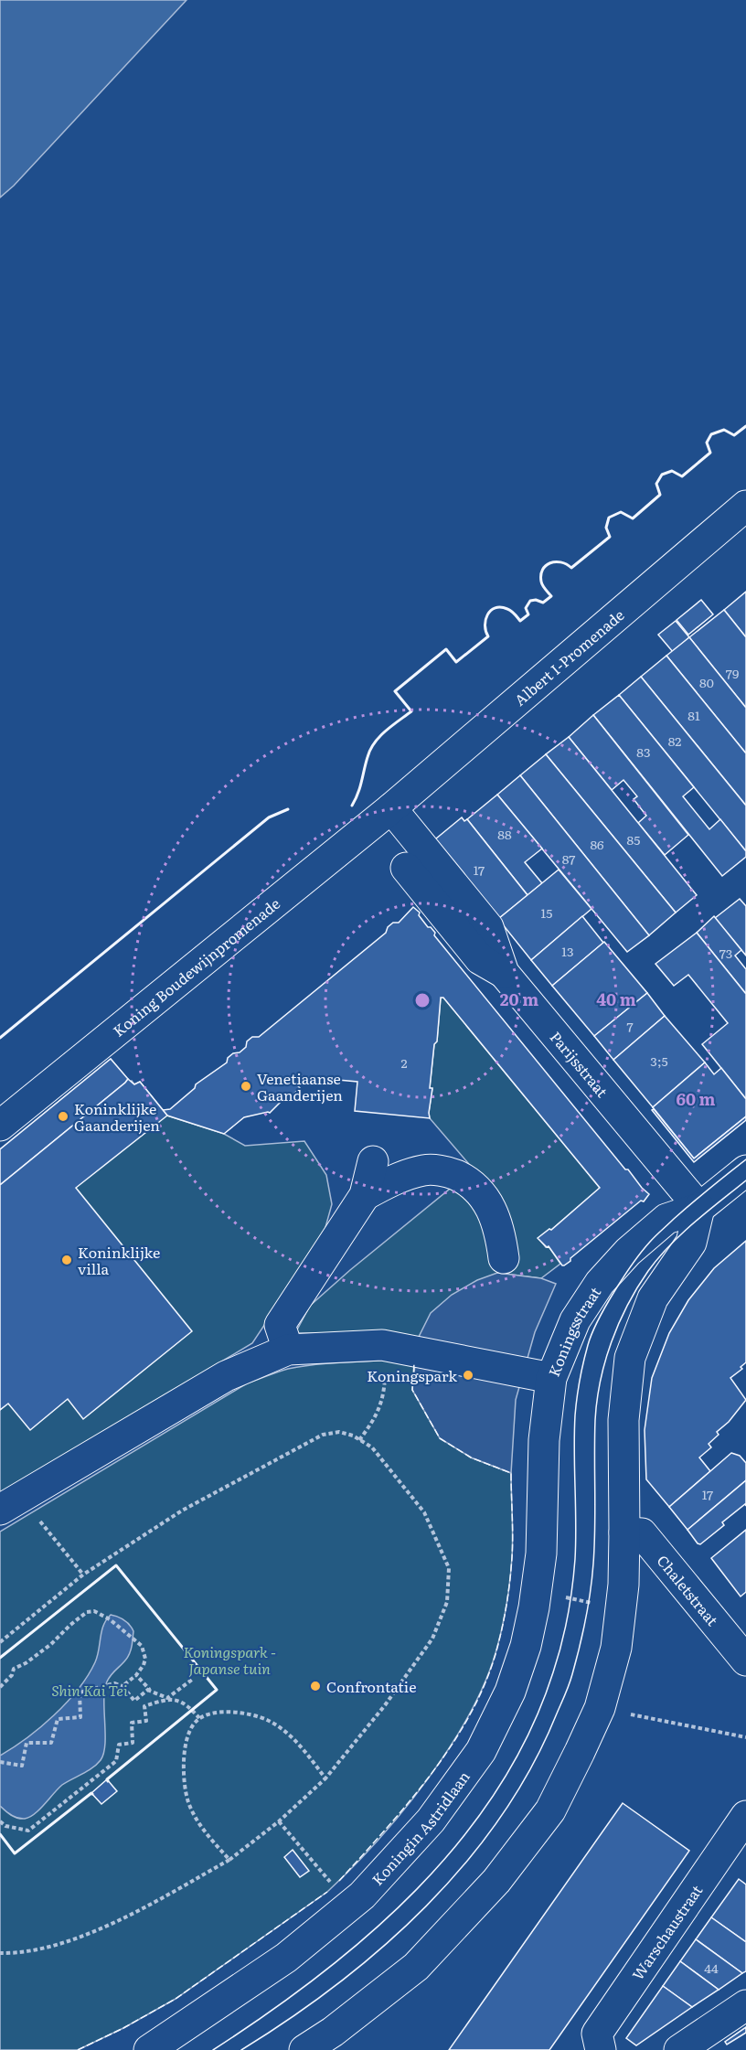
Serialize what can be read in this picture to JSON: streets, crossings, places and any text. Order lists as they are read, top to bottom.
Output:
{
  "streets": {
    "street": [
      "Albert I-Promenade",
      "Koning Boudewijnpromenade",
      "Parijsstraat",
      "Koningsstraat",
      "Chaletstraat",
      "Koningin Astridlaan",
      "Warschaustraat"
    ]
  },
  "crossings": [
    ["Albert I-Promenade", "Koning Boudewijnpromenade"],
    ["Albert I-Promenade", "Parijsstraat"],
    ["Koning Boudewijnpromenade", "Parijsstraat"],
    ["Parijsstraat", "Koningsstraat"],
    ["Koningsstraat", "Koningin Astridlaan"]
  ],
  "parks": ["Koningspark - Japanse tuin", "Shin Kai Tei"],
  "places": [
    "Venetiaanse Gaanderijen",
    "Koninklijke Gaanderijen",
    "Koninklijke villa",
    "Koningspark",
    "Confrontatie"
  ],
  "house_numbers": [
    "79",
    "80",
    "81",
    "82",
    "83",
    "88",
    "85",
    "86",
    "87",
    "17",
    "15",
    "13",
    "73",
    "7",
    "3;5",
    "2",
    "17",
    "44"
  ],
  "rings": ["20 m", "40 m", "60 m"]
}
